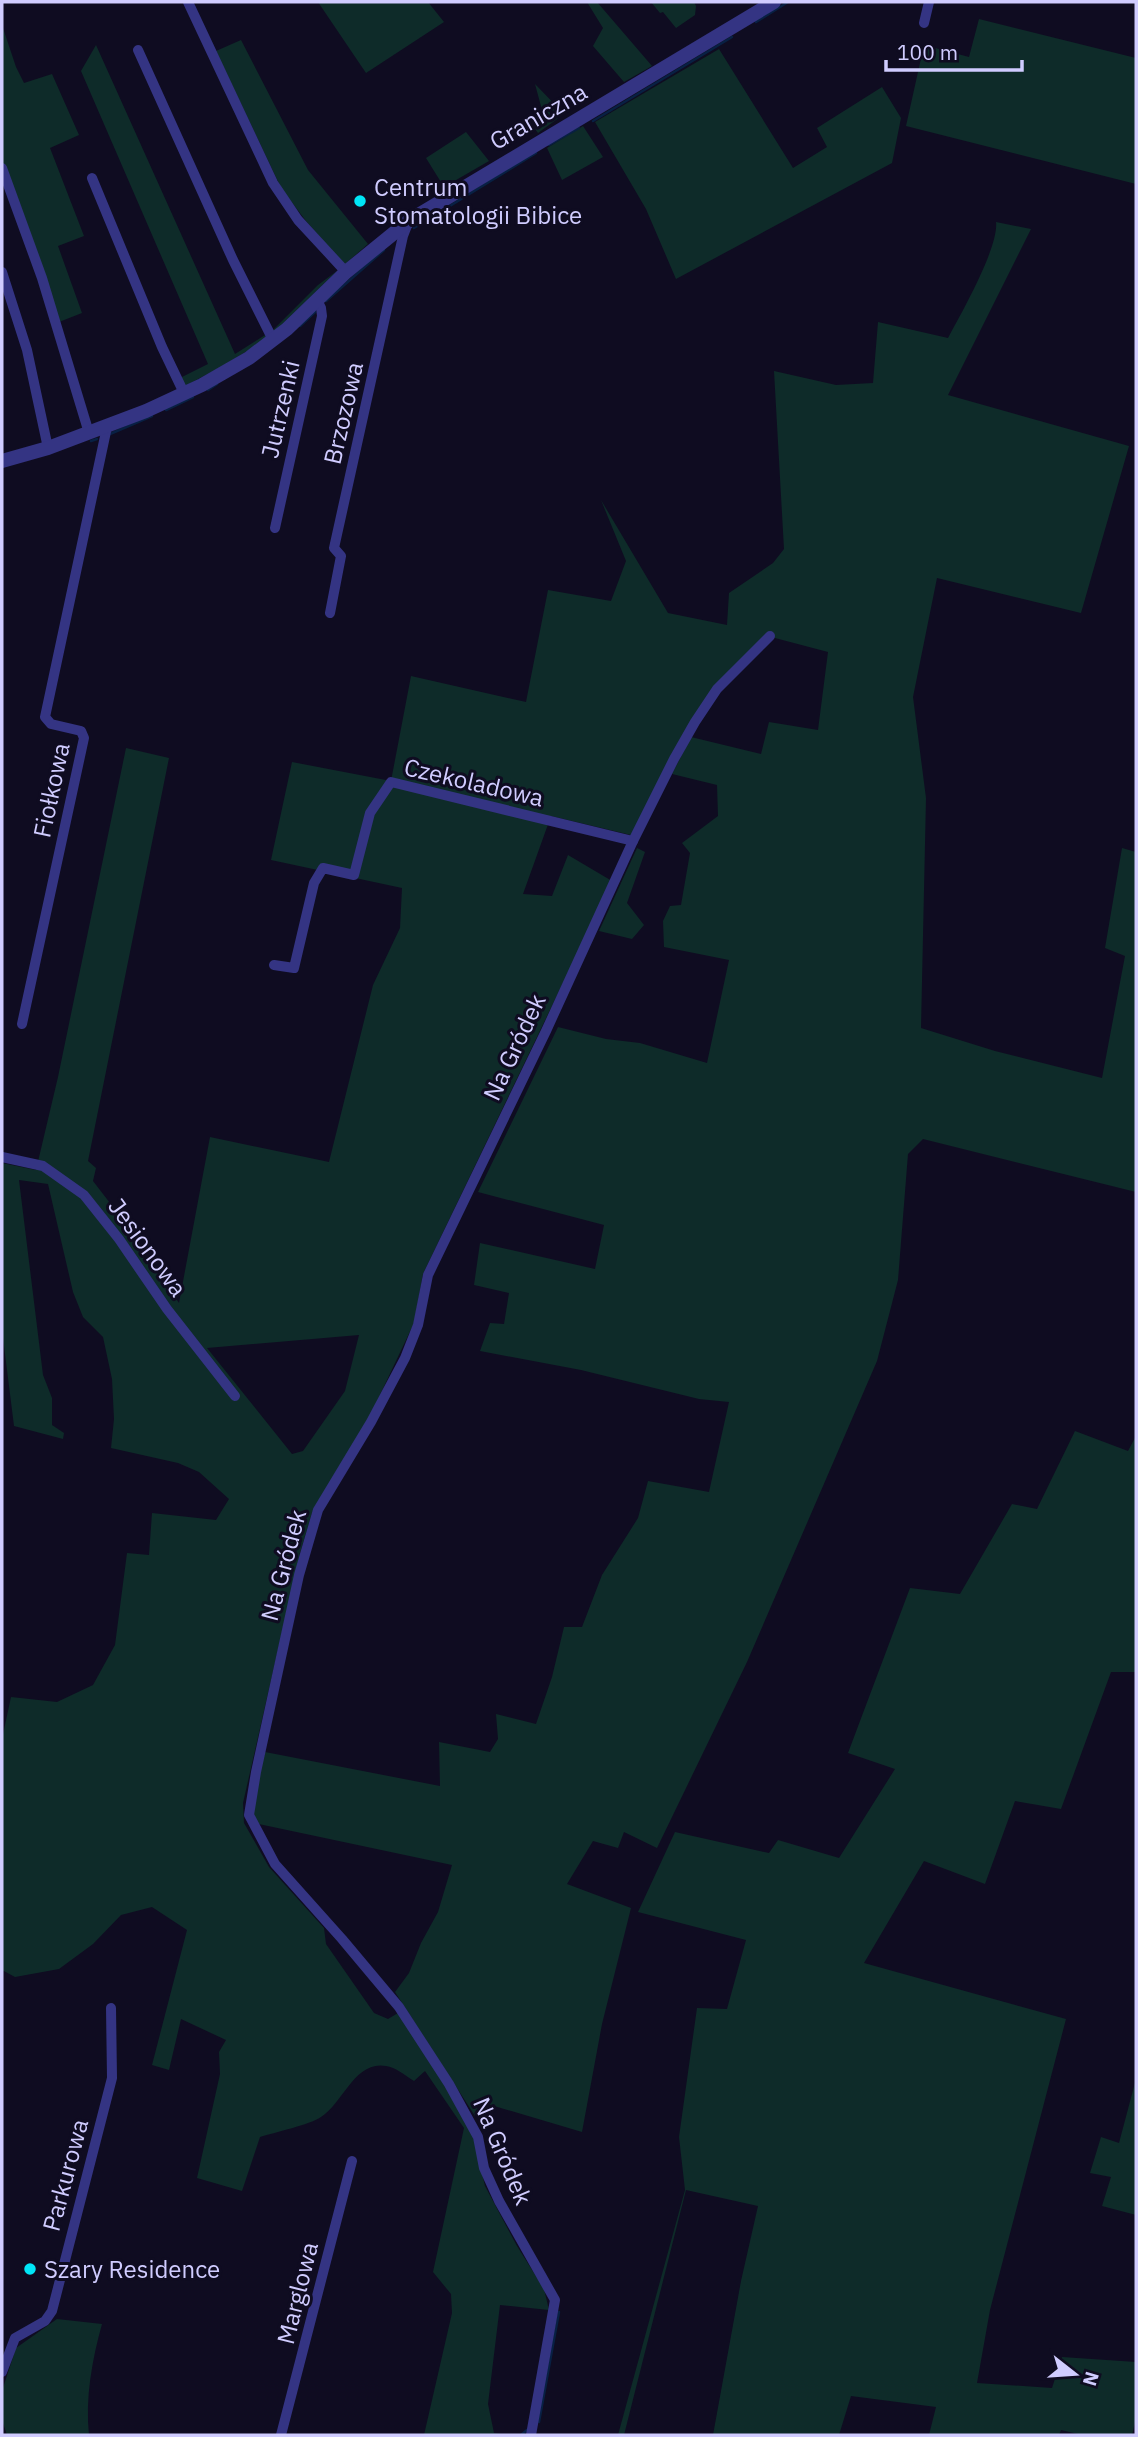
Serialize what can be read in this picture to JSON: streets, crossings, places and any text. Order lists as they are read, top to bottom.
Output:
{
  "streets": {
    "street": [
      "Graniczna",
      "Jutrzenki",
      "Brzozowa",
      "Czekoladowa",
      "Fiołkowa",
      "Na Gródek",
      "Jesionowa",
      "Parkurowa",
      "Marglowa"
    ]
  },
  "crossings": [
    ["Graniczna", "Jutrzenki"],
    ["Graniczna", "Brzozowa"],
    ["Graniczna", "Fiołkowa"],
    ["Czekoladowa", "Na Gródek"]
  ],
  "places": ["Centrum Stomatologii Bibice", "Szary Residence"],
  "scale_bar": "100 m",
  "north": "right"
}
